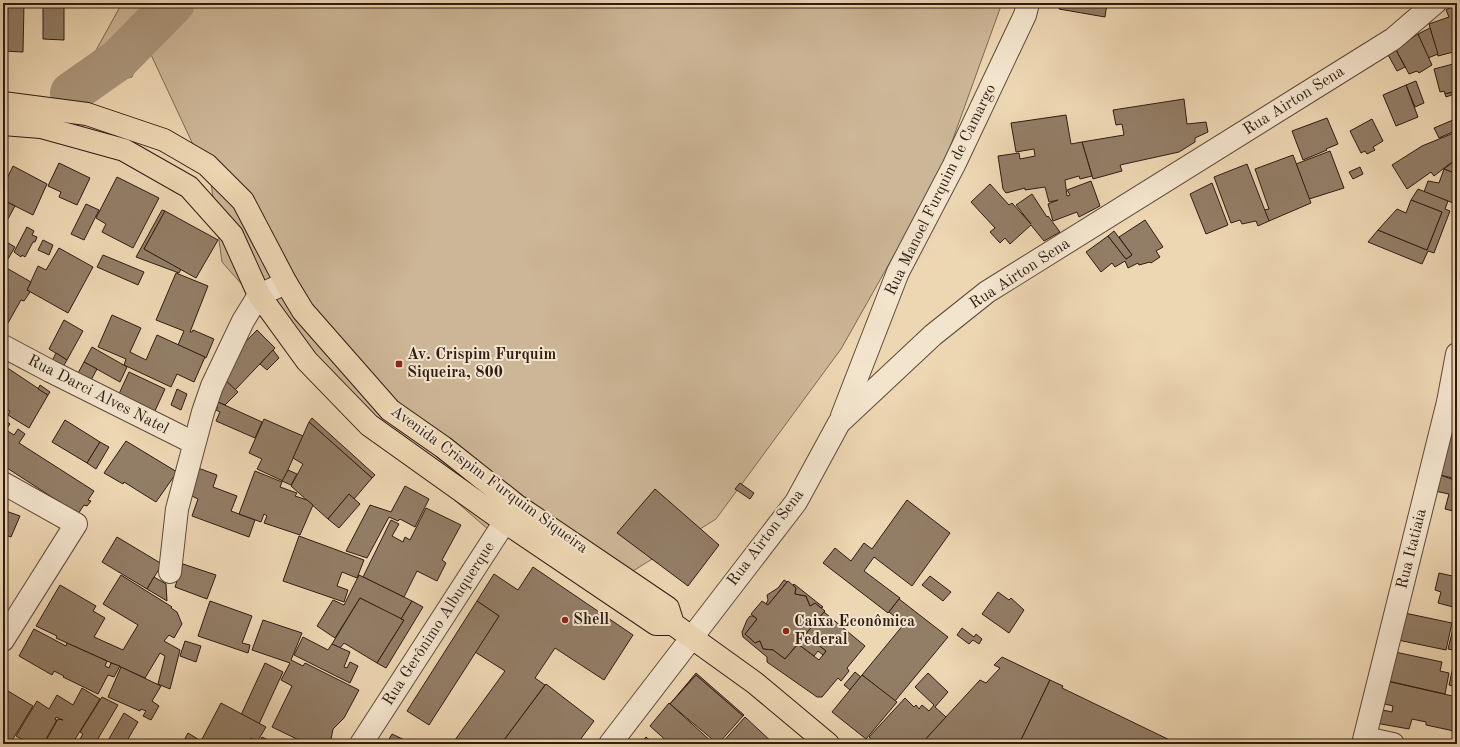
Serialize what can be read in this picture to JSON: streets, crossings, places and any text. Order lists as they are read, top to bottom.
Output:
{
  "streets": {
    "main road": ["Avenida Crispim Furquim Siqueira"],
    "street": [
      "Rua Airton Sena",
      "Rua Manoel Furquim de Camargo",
      "Rua Darci Alves Natel",
      "Rua Itatiaia",
      "Rua Gerônimo Albuquerque"
    ]
  },
  "crossings": [
    ["Rua Airton Sena", "Rua Manoel Furquim de Camargo"],
    ["Rua Airton Sena", "Avenida Crispim Furquim Siqueira"],
    ["Avenida Crispim Furquim Siqueira", "Rua Gerônimo Albuquerque"]
  ],
  "places": {
    "transit": ["Av. Crispim Furquim Siqueira, 800"],
    "other": ["Shell", "Caixa Econômica Federal"]
  }
}
